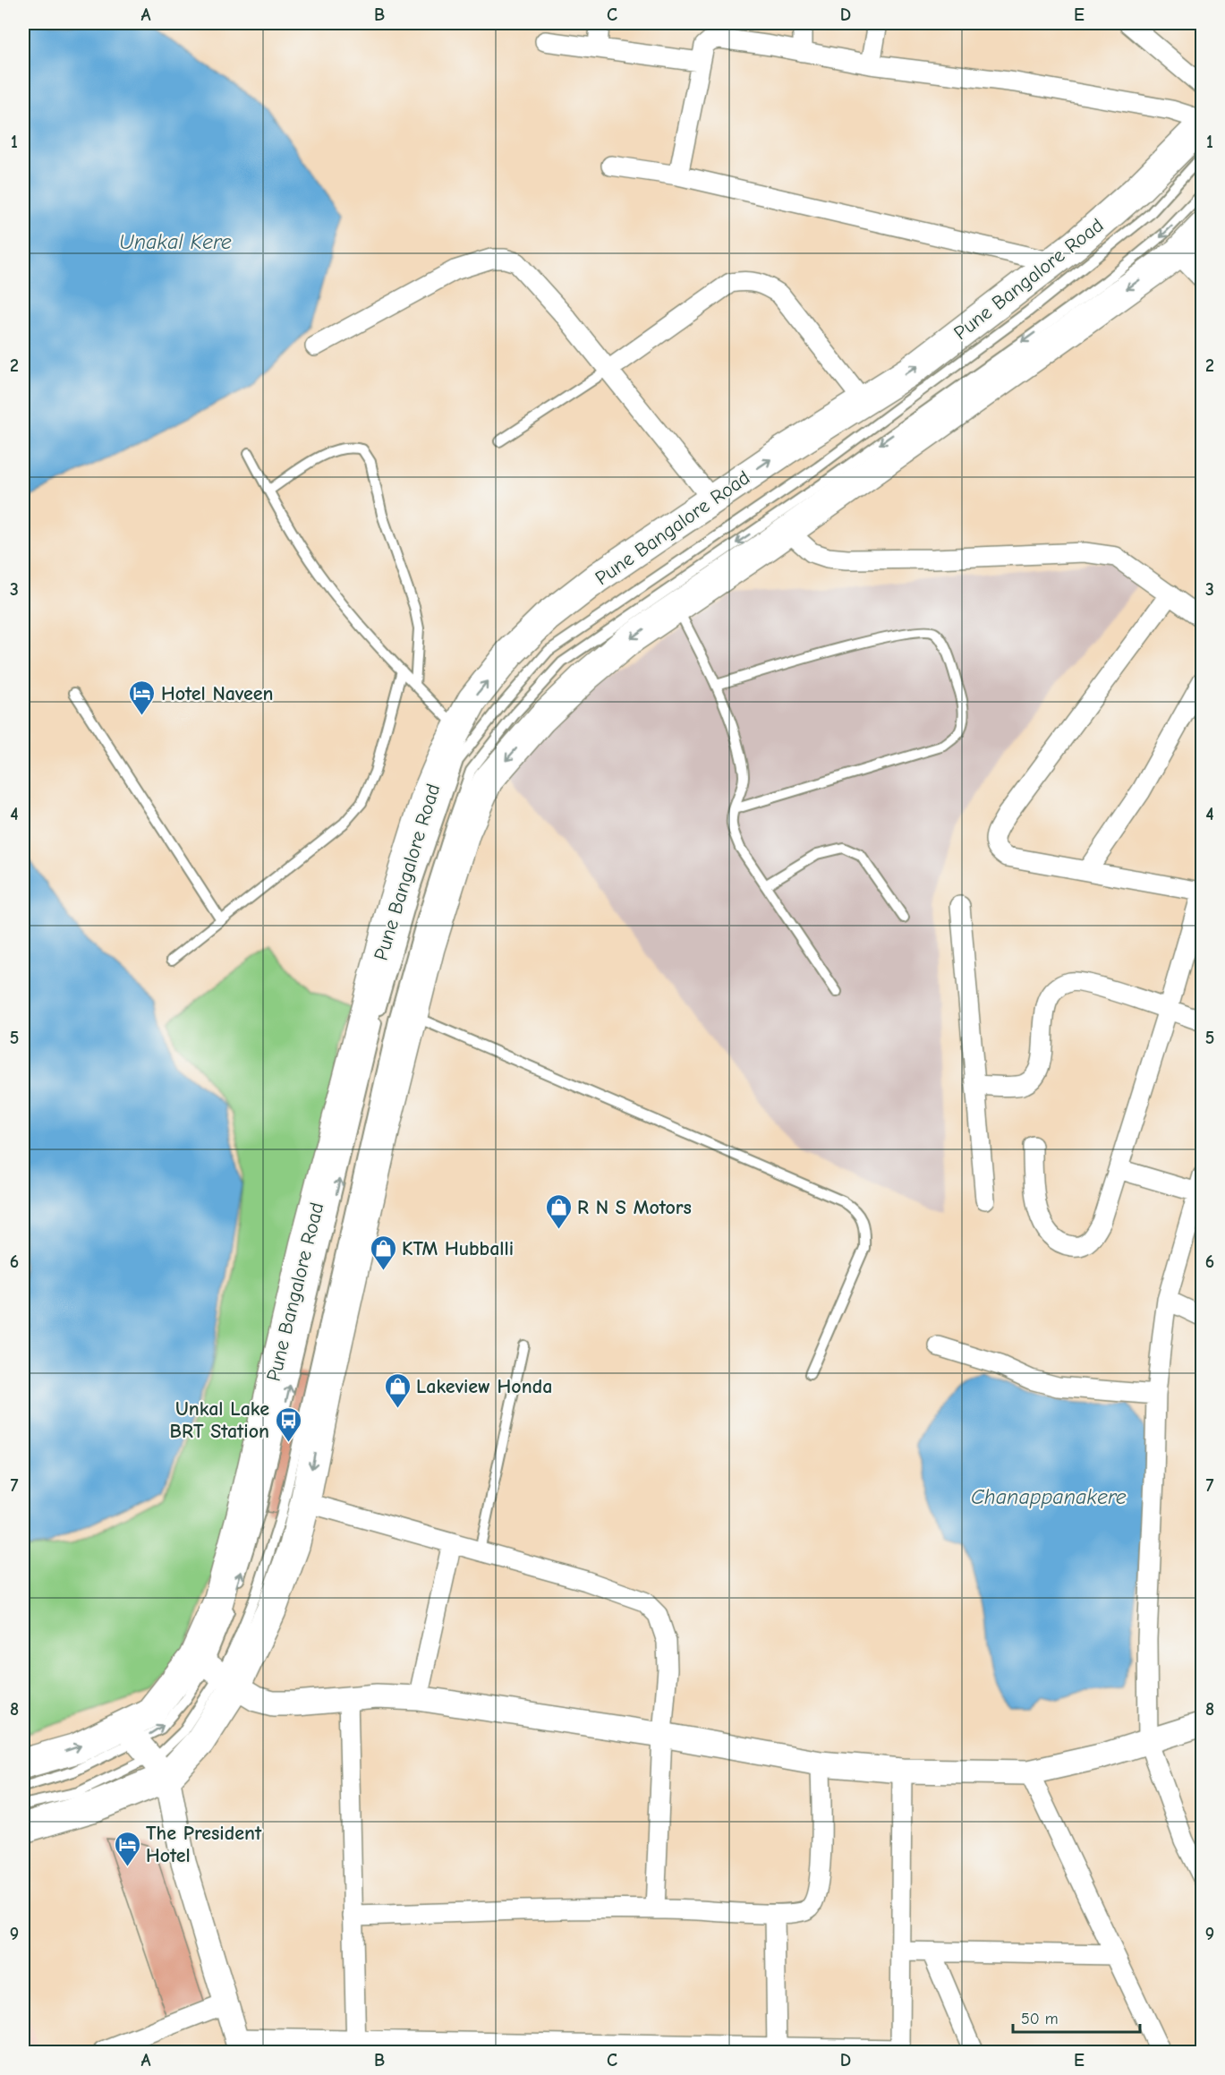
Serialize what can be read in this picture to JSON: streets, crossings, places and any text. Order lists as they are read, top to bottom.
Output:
{
  "streets": {
    "main road": ["Pune Bangalore Road"]
  },
  "water": ["Unakal Kere", "Chanappanakere"],
  "places": {
    "hotel": ["Hotel Naveen", "The President Hotel"],
    "shop": ["R N S Motors", "KTM Hubballi", "Lakeview Honda"],
    "bus stop": ["Unkal Lake BRT Station"]
  },
  "scale_bar": "50 m",
  "grid": {
    "columns": [
      "A",
      "B",
      "C",
      "D",
      "E"
    ],
    "rows": [
      "1",
      "2",
      "3",
      "4",
      "5",
      "6",
      "7",
      "8",
      "9"
    ]
  }
}
